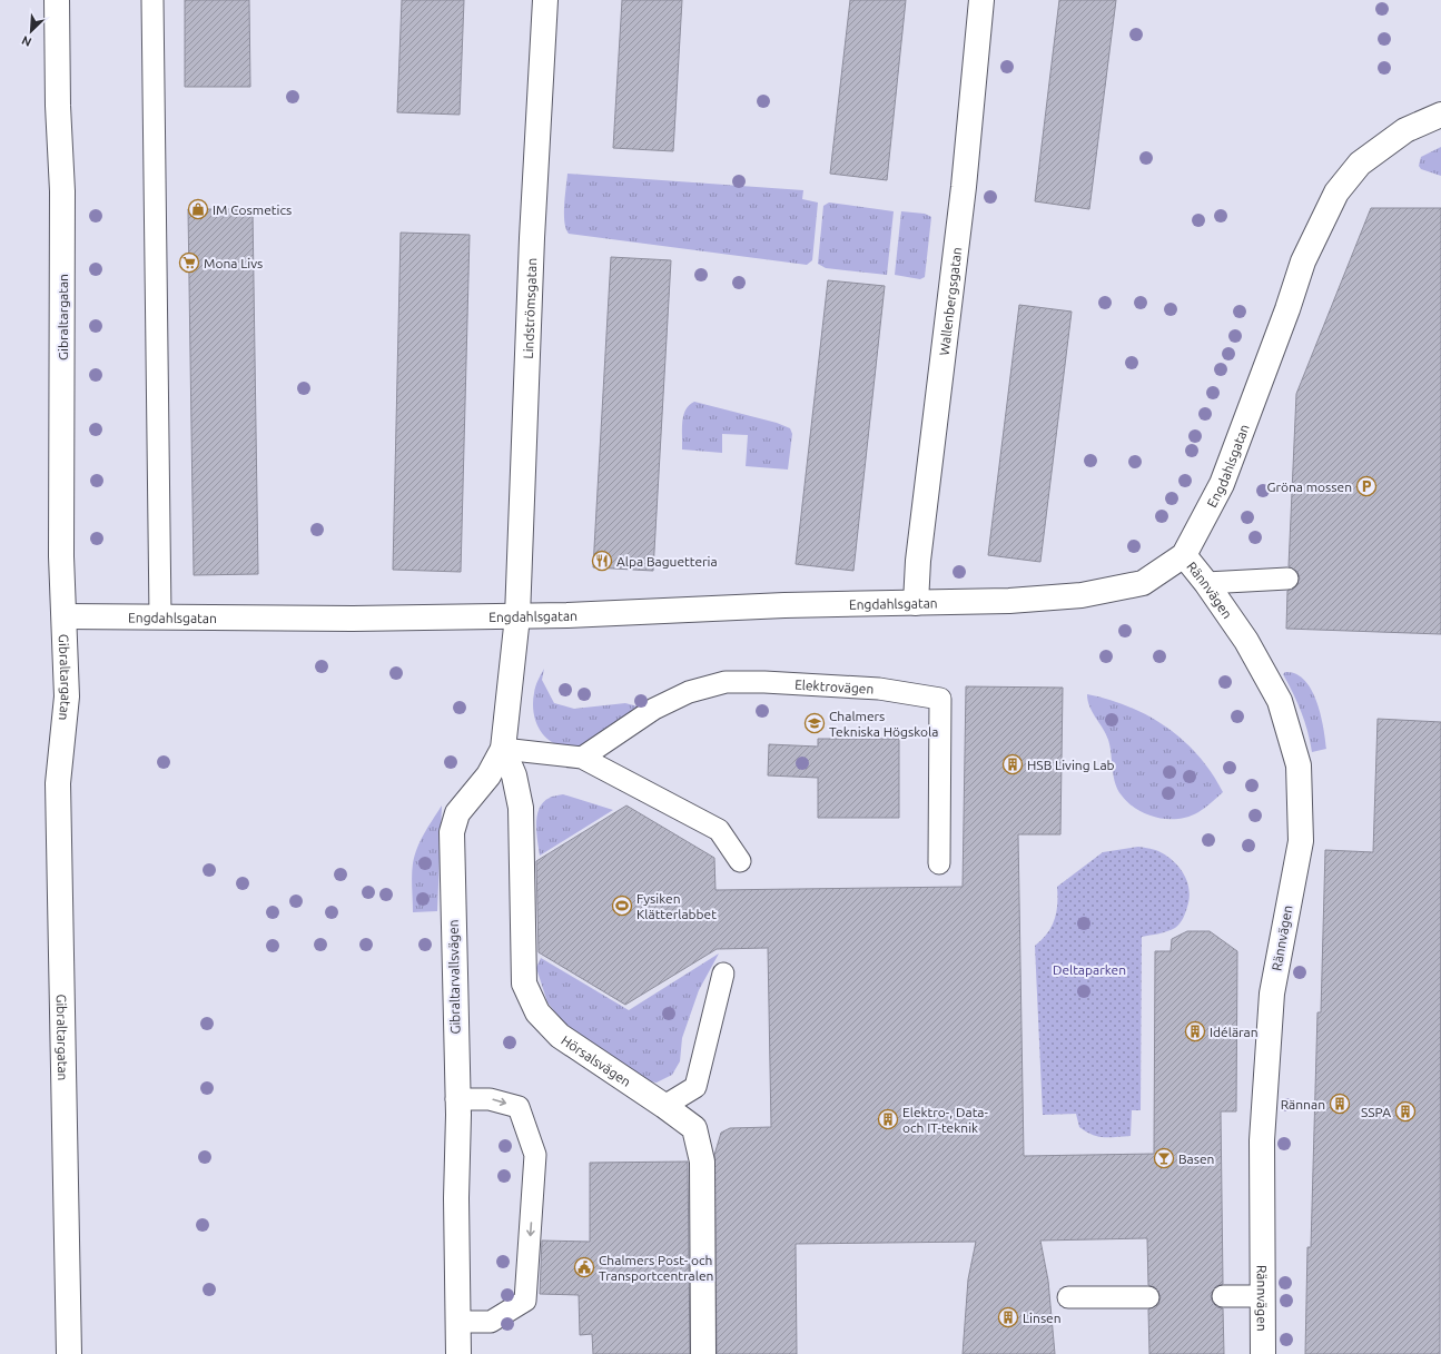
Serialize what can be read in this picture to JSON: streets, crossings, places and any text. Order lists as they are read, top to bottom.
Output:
{
  "streets": {
    "street": [
      "Wallenbergsgatan",
      "Lindströmsgatan",
      "Gibraltargatan",
      "Engdahlsgatan",
      "Rännvägen",
      "Gibraltarvallsvägen",
      "Hörsalsvägen"
    ],
    "lane": ["Elektrovägen"]
  },
  "crossings": [
    ["Wallenbergsgatan", "Engdahlsgatan"],
    ["Lindströmsgatan", "Engdahlsgatan"],
    ["Lindströmsgatan", "Gibraltarvallsvägen"],
    ["Gibraltargatan", "Engdahlsgatan"],
    ["Engdahlsgatan", "Rännvägen"],
    ["Engdahlsgatan", "Gibraltarvallsvägen"],
    ["Gibraltarvallsvägen", "Hörsalsvägen"]
  ],
  "parks": ["Deltaparken"],
  "places": {
    "shop": ["IM Cosmetics"],
    "supermarket": ["Mona Livs"],
    "parking": ["Gröna mossen"],
    "restaurant": ["Alpa Baguetteria"],
    "school or university": ["Chalmers Tekniska Högskola"],
    "building": [
      "HSB Living Lab",
      "Idéläran",
      "Rännan",
      "SSPA",
      "Elektro-, Data- och IT-teknik",
      "Linsen"
    ],
    "sports": ["Fysiken Klätterlabbet"],
    "bar": ["Basen"],
    "public building": ["Chalmers Post- och Transportcentralen"]
  },
  "north": "bottom left"
}
